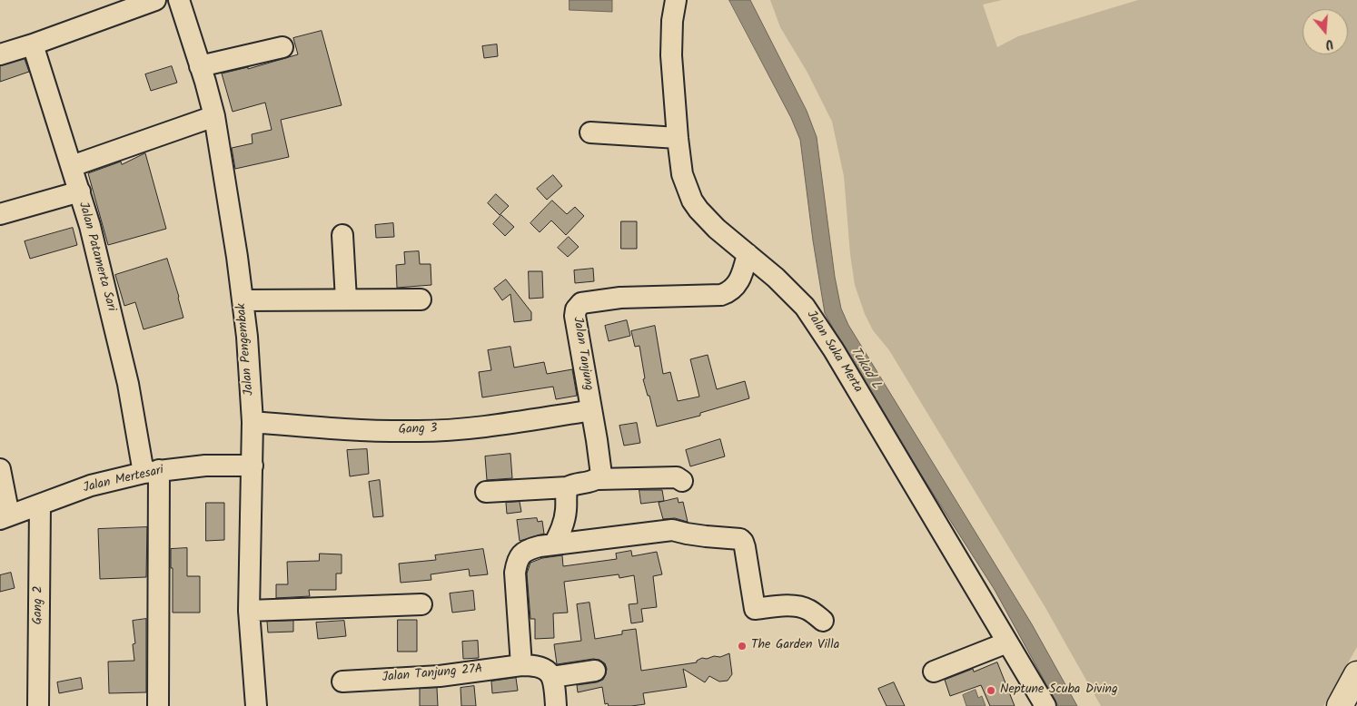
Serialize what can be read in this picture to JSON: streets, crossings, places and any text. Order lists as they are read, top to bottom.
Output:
{
  "streets": {
    "street": [
      "Jalan Patamerta Sari",
      "Jalan Pengembak",
      "Jalan Suka Merta",
      "Jalan Tanjung",
      "Gang 3",
      "Jalan Mertesari",
      "Gang 2",
      "Jalan Tanjung 27A"
    ]
  },
  "crossings": [
    ["Jalan Patamerta Sari", "Jalan Mertesari"],
    ["Jalan Pengembak", "Gang 3"],
    ["Jalan Pengembak", "Jalan Mertesari"],
    ["Jalan Suka Merta", "Jalan Tanjung"],
    ["Jalan Mertesari", "Gang 2"]
  ],
  "water": ["Tukad L"],
  "places": ["The Garden Villa", "Neptune Scuba Diving"],
  "north": "bottom"
}
